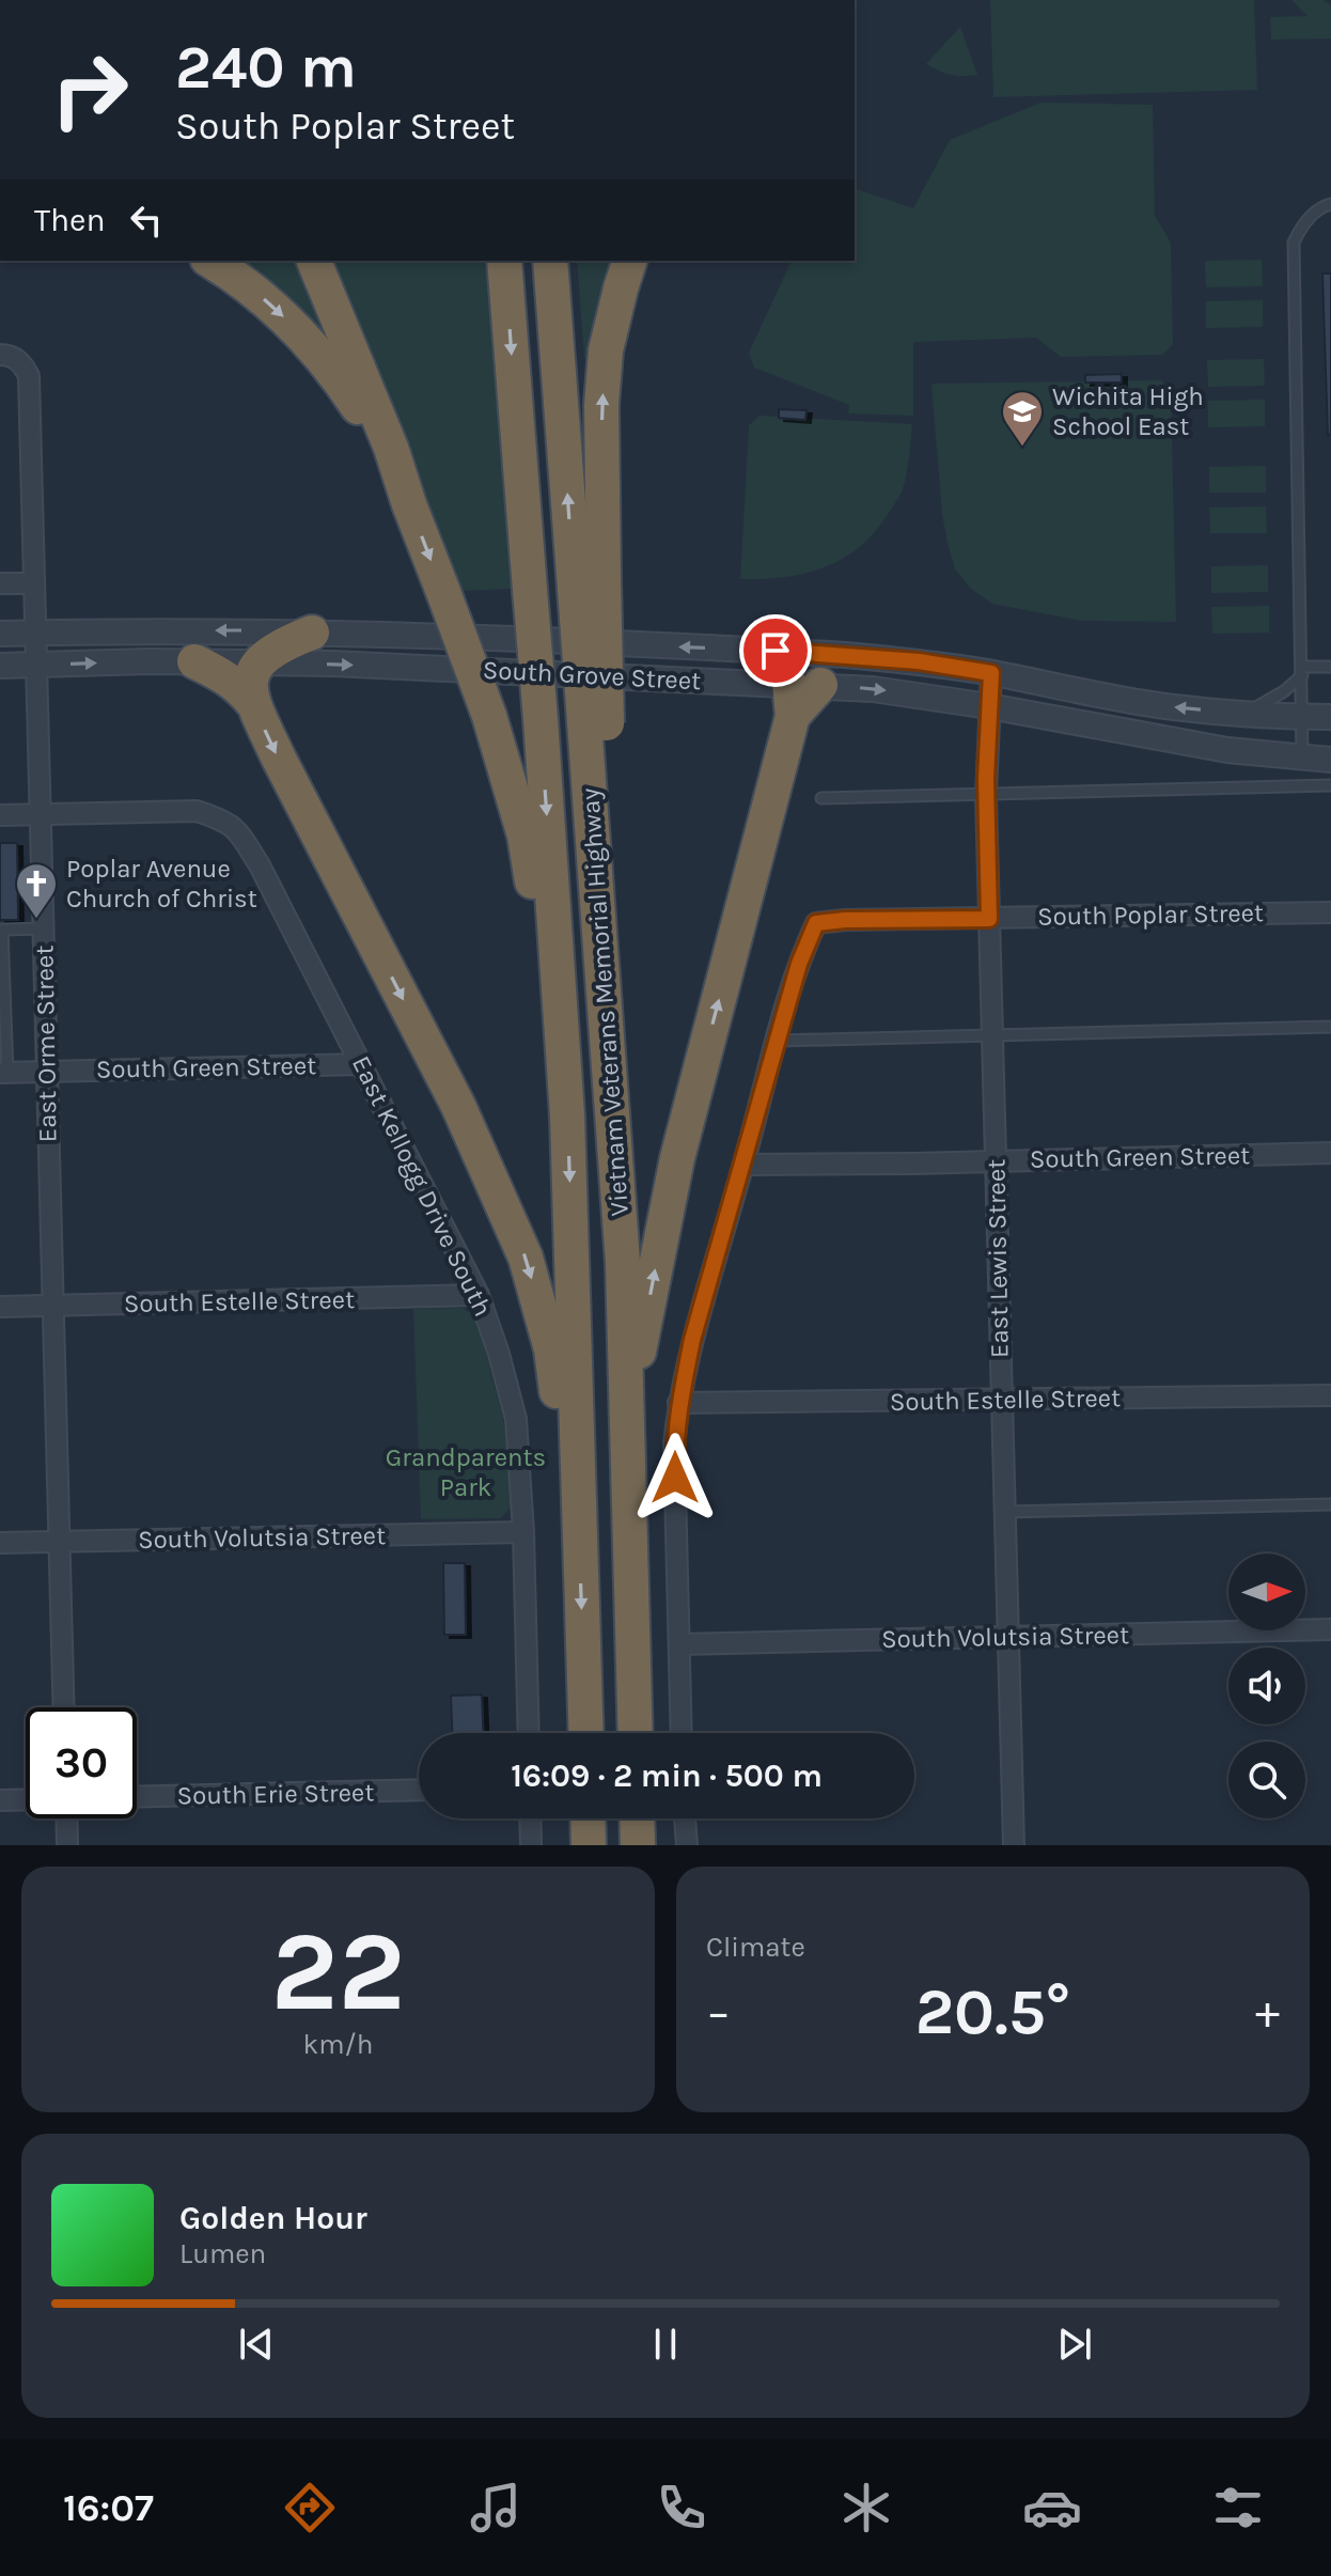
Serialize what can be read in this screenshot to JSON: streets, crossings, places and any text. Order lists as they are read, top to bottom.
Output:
{
  "streets": {
    "highway": ["Vietnam Veterans Memorial Highway"],
    "street": [
      "South Grove Street",
      "South Poplar Street",
      "East Orme Street",
      "South Green Street",
      "East Kellogg Drive South",
      "East Lewis Street",
      "South Estelle Street",
      "South Volutsia Street",
      "South Erie Street"
    ]
  },
  "crossings": [
    ["South Grove Street", "East Orme Street"],
    ["South Grove Street", "East Lewis Street"],
    ["South Poplar Street", "East Lewis Street"],
    ["East Orme Street", "South Green Street"],
    ["East Orme Street", "East Kellogg Drive South"],
    ["East Orme Street", "South Estelle Street"],
    ["East Orme Street", "South Volutsia Street"],
    ["South Green Street", "East Kellogg Drive South"],
    ["South Green Street", "East Lewis Street"],
    ["East Kellogg Drive South", "South Estelle Street"],
    ["East Kellogg Drive South", "South Volutsia Street"],
    ["East Lewis Street", "South Estelle Street"],
    ["East Lewis Street", "South Volutsia Street"]
  ],
  "parks": ["Grandparents Park"],
  "places": {
    "school or university": ["Wichita High School East"],
    "church": ["Poplar Avenue Church of Christ"]
  },
  "north": "right",
  "page": {
    "turn": ["240 m", "South Poplar Street"],
    "then": "Then",
    "limit": "30",
    "trip": "16:09 · 2 min · 500 m",
    "tile": [
      ["22", "km/h"],
      "Climate"
    ],
    "heat": ["−", "20.5°", "+"],
    "song": ["Golden Hour", "Lumen"],
    "tabs": "16:07"
  }
}
